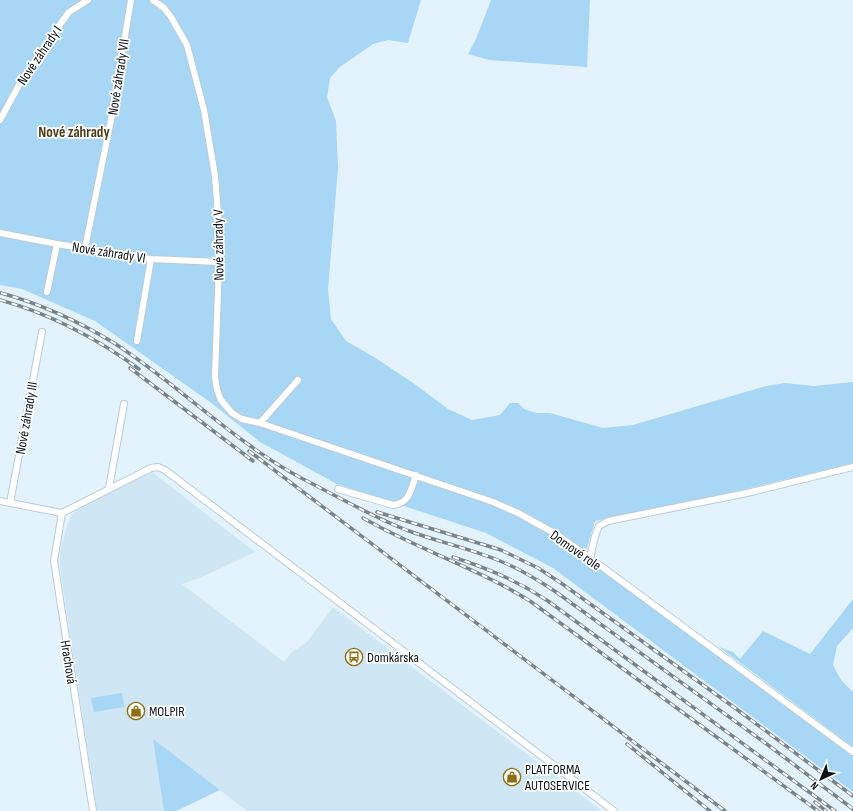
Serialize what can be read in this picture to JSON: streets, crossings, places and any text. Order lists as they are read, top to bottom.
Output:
{
  "streets": {
    "street": [
      "Nové záhrady I",
      "Nové záhrady VII",
      "Nové záhrady V",
      "Nové záhrady VI",
      "Nové záhrady III",
      "Domové role",
      "Hrachová"
    ]
  },
  "crossings": [
    ["Nové záhrady VII", "Nové záhrady VI"],
    ["Nové záhrady V", "Nové záhrady VI"],
    ["Nové záhrady V", "Domové role"]
  ],
  "districts": ["Nové záhrady"],
  "places": {
    "bus stop": ["Domkárska"],
    "shop": ["MOLPIR", "PLATFORMA AUTOSERVICE"]
  },
  "north": "bottom left"
}
